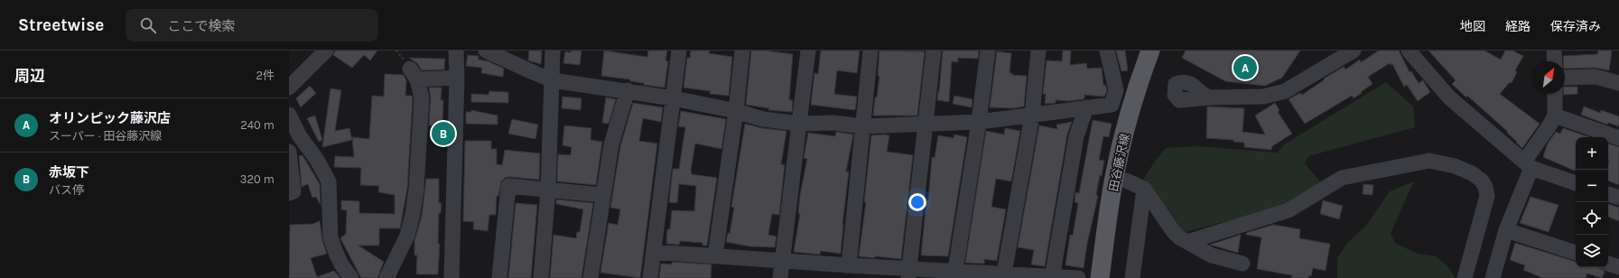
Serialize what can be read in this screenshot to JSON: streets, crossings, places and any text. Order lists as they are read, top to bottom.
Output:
{
  "streets": {
    "main road": ["田谷藤沢線"]
  },
  "north": "top right",
  "page": {
    "header": "Streetwise",
    "search": "ここで検索",
    "nav": ["地図", "経路", "保存済み"],
    "heading": ["周辺", "2件"],
    "pins": ["A", "B"],
    "list": [
      {
        "mark": "A",
        "name": "オリンピック藤沢店",
        "note": "スーパー · 田谷藤沢線",
        "value": "240 m"
      },
      {
        "mark": "B",
        "name": "赤坂下",
        "note": "バス停",
        "value": "320 m"
      }
    ],
    "map_buttons": ["+", "−"]
  }
}
